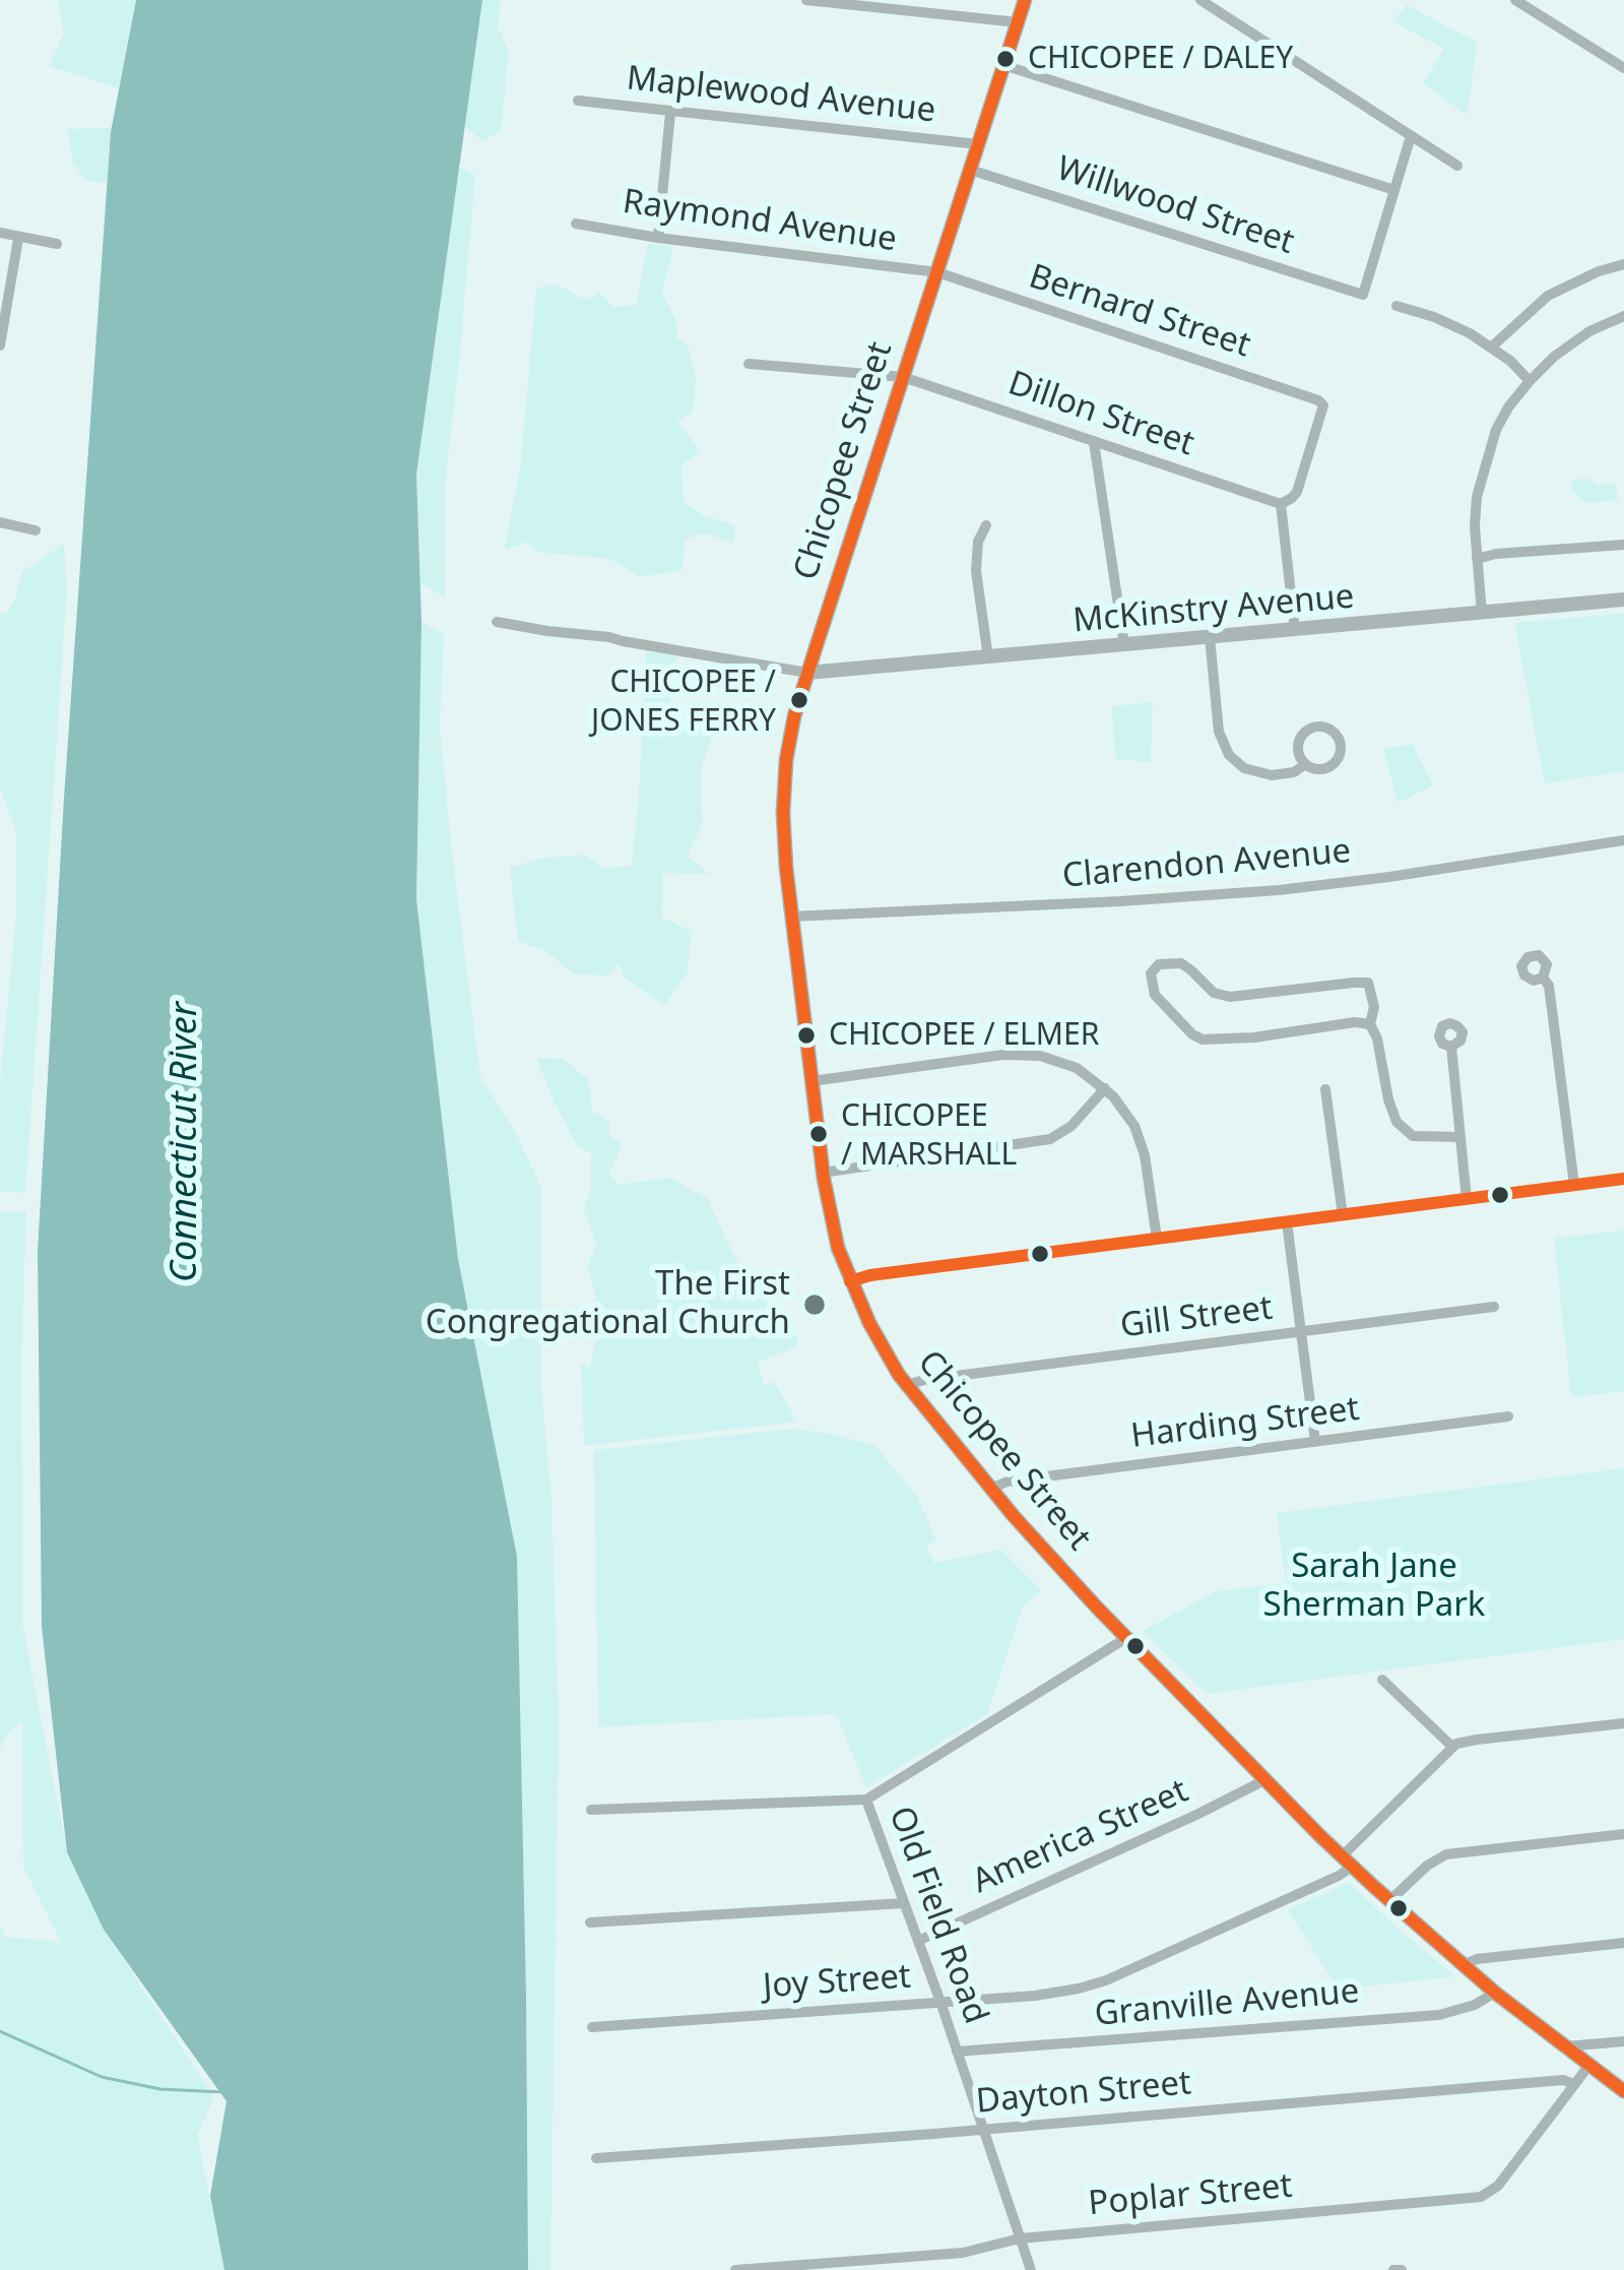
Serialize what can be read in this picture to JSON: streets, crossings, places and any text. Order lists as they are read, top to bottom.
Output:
{
  "streets": {
    "main road": ["Chicopee Street"],
    "street": [
      "Maplewood Avenue",
      "Willwood Street",
      "Raymond Avenue",
      "Bernard Street",
      "Dillon Street",
      "McKinstry Avenue",
      "Clarendon Avenue",
      "Gill Street",
      "Harding Street",
      "America Street",
      "Old Field Road",
      "Joy Street",
      "Granville Avenue",
      "Dayton Street",
      "Poplar Street"
    ]
  },
  "crossings": [
    ["Maplewood Avenue", "Chicopee Street"],
    ["Willwood Street", "Chicopee Street"],
    ["Raymond Avenue", "Bernard Street"],
    ["Raymond Avenue", "Chicopee Street"],
    ["Bernard Street", "Dillon Street"],
    ["Bernard Street", "Chicopee Street"],
    ["Dillon Street", "Chicopee Street"],
    ["Chicopee Street", "McKinstry Avenue"],
    ["Chicopee Street", "Clarendon Avenue"],
    ["Chicopee Street", "Gill Street"],
    ["Chicopee Street", "Harding Street"],
    ["Chicopee Street", "America Street"],
    ["Chicopee Street", "Old Field Road"],
    ["Chicopee Street", "Joy Street"],
    ["Chicopee Street", "Granville Avenue"],
    ["Chicopee Street", "Poplar Street"],
    ["America Street", "Old Field Road"],
    ["Old Field Road", "Joy Street"],
    ["Old Field Road", "Granville Avenue"],
    ["Old Field Road", "Dayton Street"],
    ["Old Field Road", "Poplar Street"],
    ["Dayton Street", "Poplar Street"]
  ],
  "water": ["Connecticut River"],
  "parks": ["Sarah Jane Sherman Park"],
  "places": [
    "CHICOPEE / DALEY",
    "CHICOPEE / JONES FERRY",
    "CHICOPEE / ELMER",
    "CHICOPEE / MARSHALL",
    "The First Congregational Church"
  ]
}
